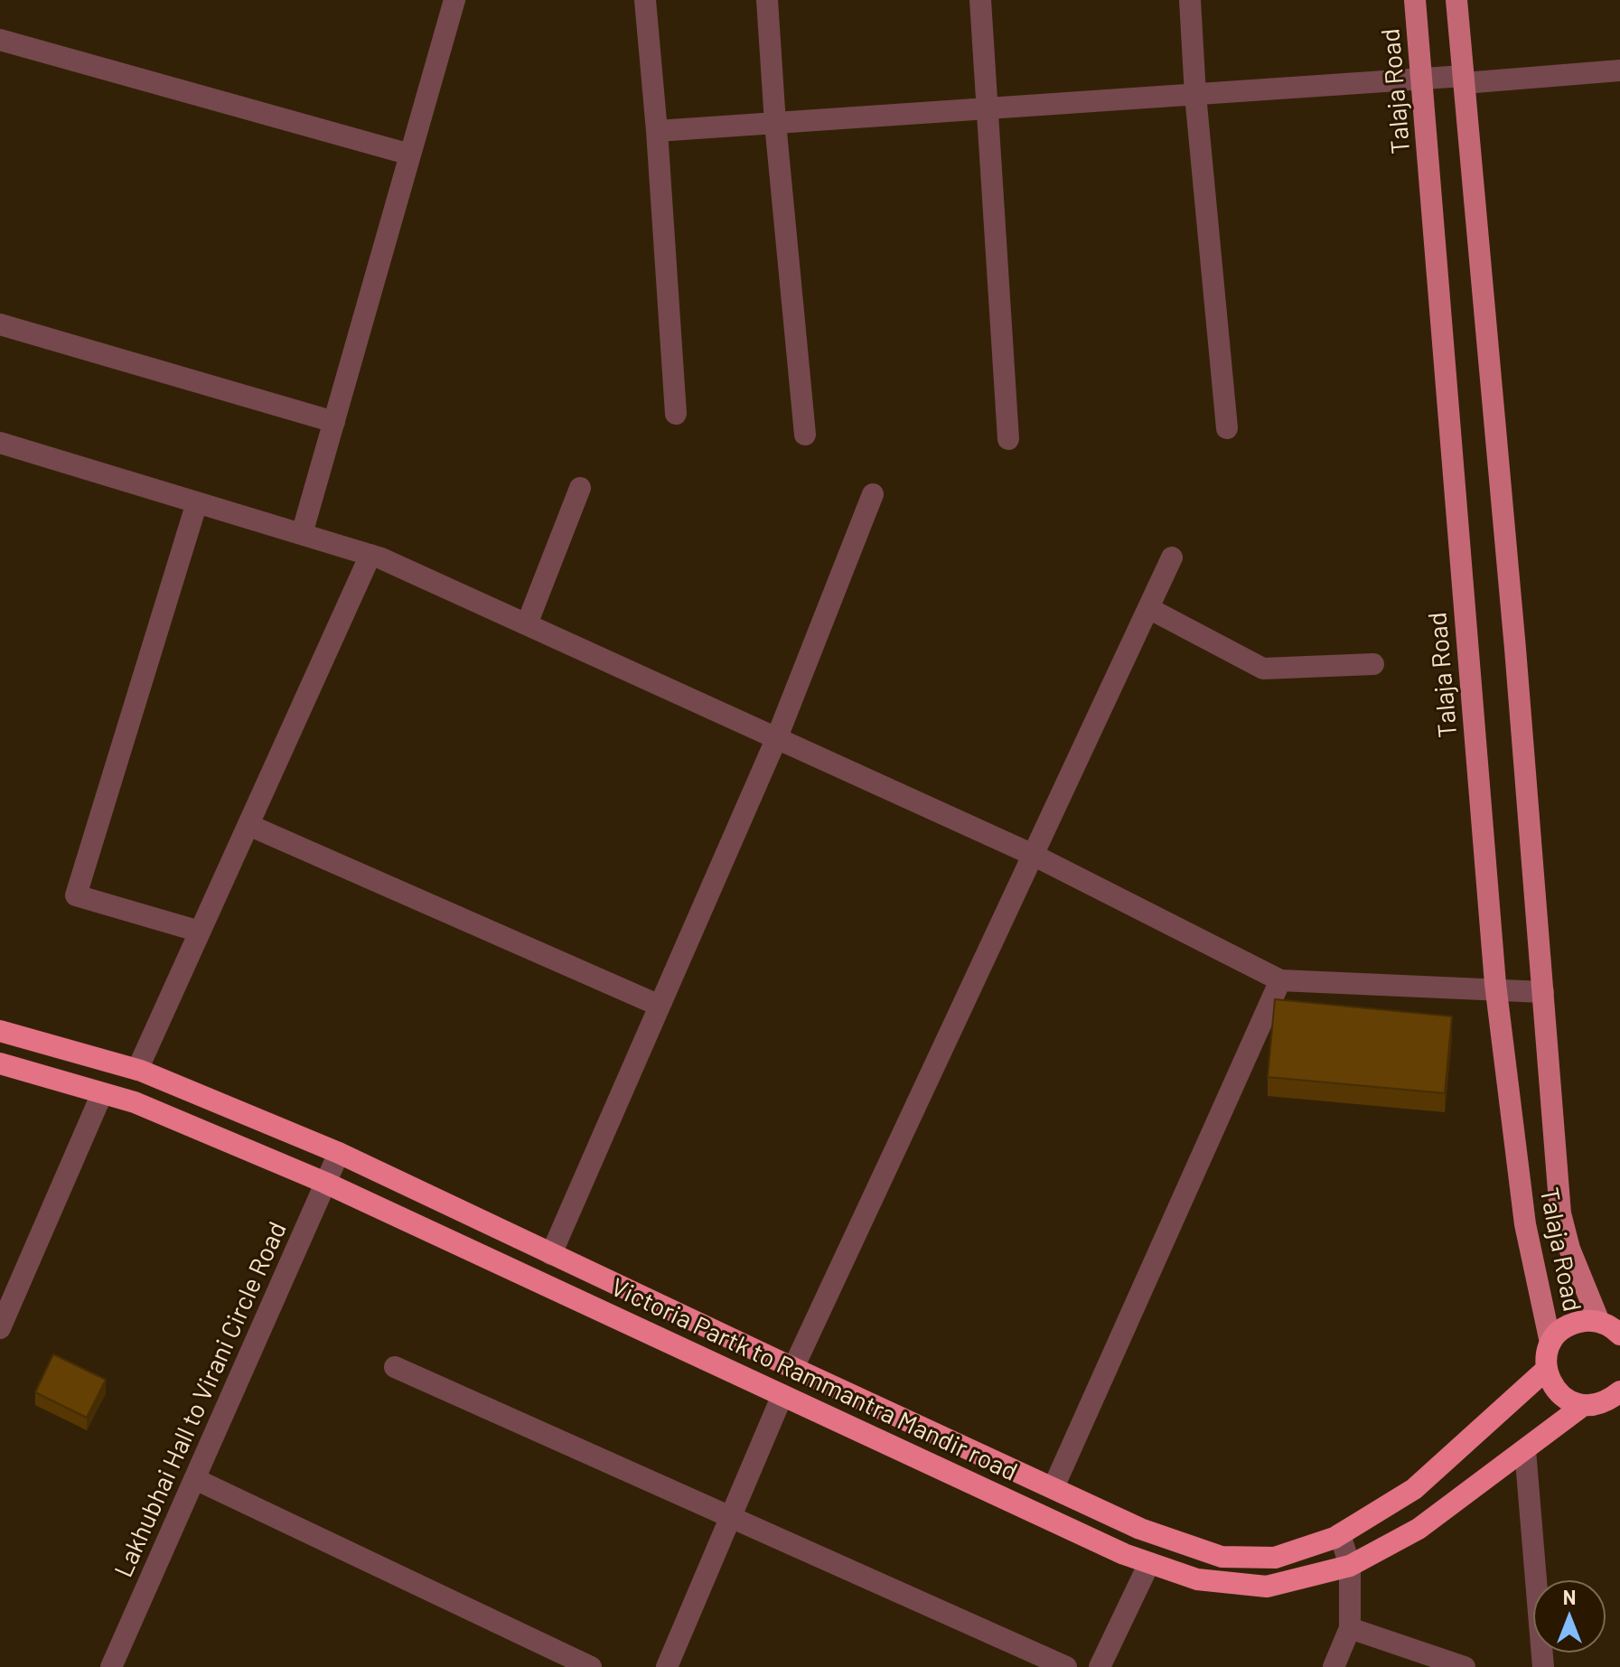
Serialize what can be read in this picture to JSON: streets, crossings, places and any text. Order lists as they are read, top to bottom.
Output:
{
  "streets": {
    "highway": ["Victoria Partk to Rammantra Mandir road"],
    "main road": ["Talaja Road"],
    "street": ["Lakhubhai Hall to Virani Circle Road"]
  },
  "crossings": [
    ["Victoria Partk to Rammantra Mandir road", "Lakhubhai Hall to Virani Circle Road"]
  ],
  "north": "top"
}
